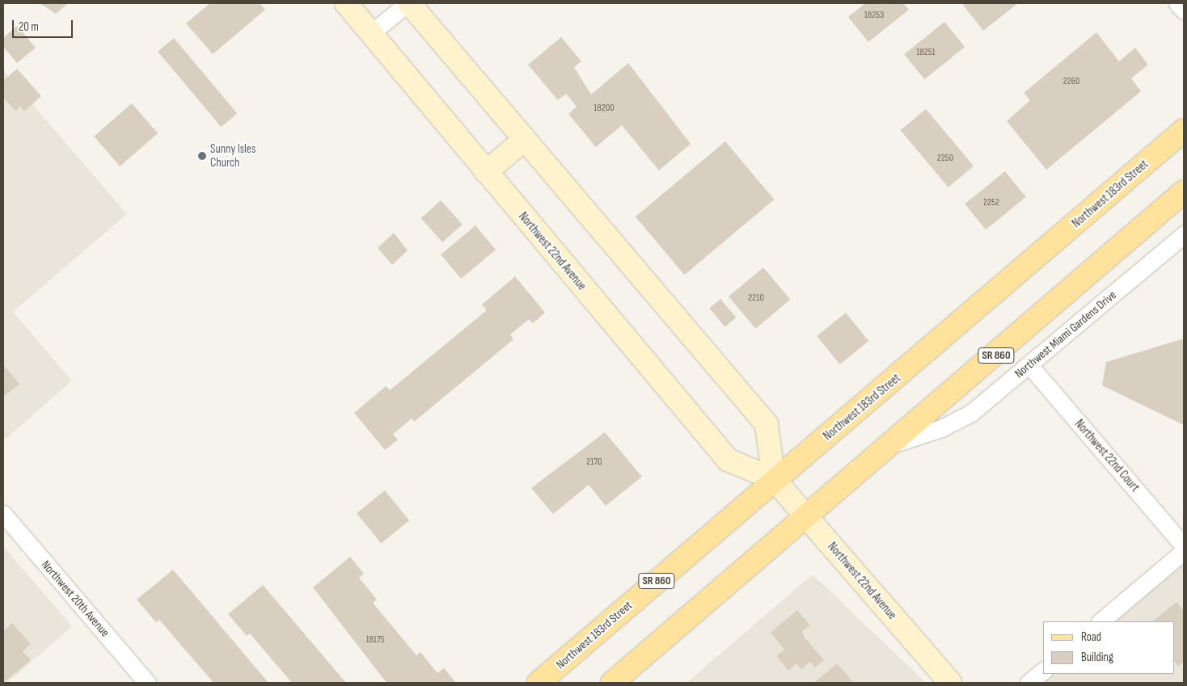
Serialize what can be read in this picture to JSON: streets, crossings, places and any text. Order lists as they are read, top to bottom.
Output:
{
  "streets": {
    "main road": ["Northwest 183rd Street", "Northwest 22nd Avenue", "SR 860"],
    "street": ["Northwest Miami Gardens Drive", "Northwest 22nd Court", "Northwest 20th Avenue"]
  },
  "crossings": [
    ["Northwest 183rd Street", "Northwest 22nd Avenue"],
    ["Northwest 22nd Avenue", "SR 860"],
    ["Northwest Miami Gardens Drive", "SR 860"],
    ["Northwest Miami Gardens Drive", "Northwest 22nd Court"]
  ],
  "places": ["Sunny Isles Church"],
  "house_numbers": [
    "18253",
    "18251",
    "2260",
    "18200",
    "2250",
    "2252",
    "2210",
    "2170",
    "18175"
  ],
  "legend": ["Road", "Building"],
  "scale_bar": "20 m"
}
